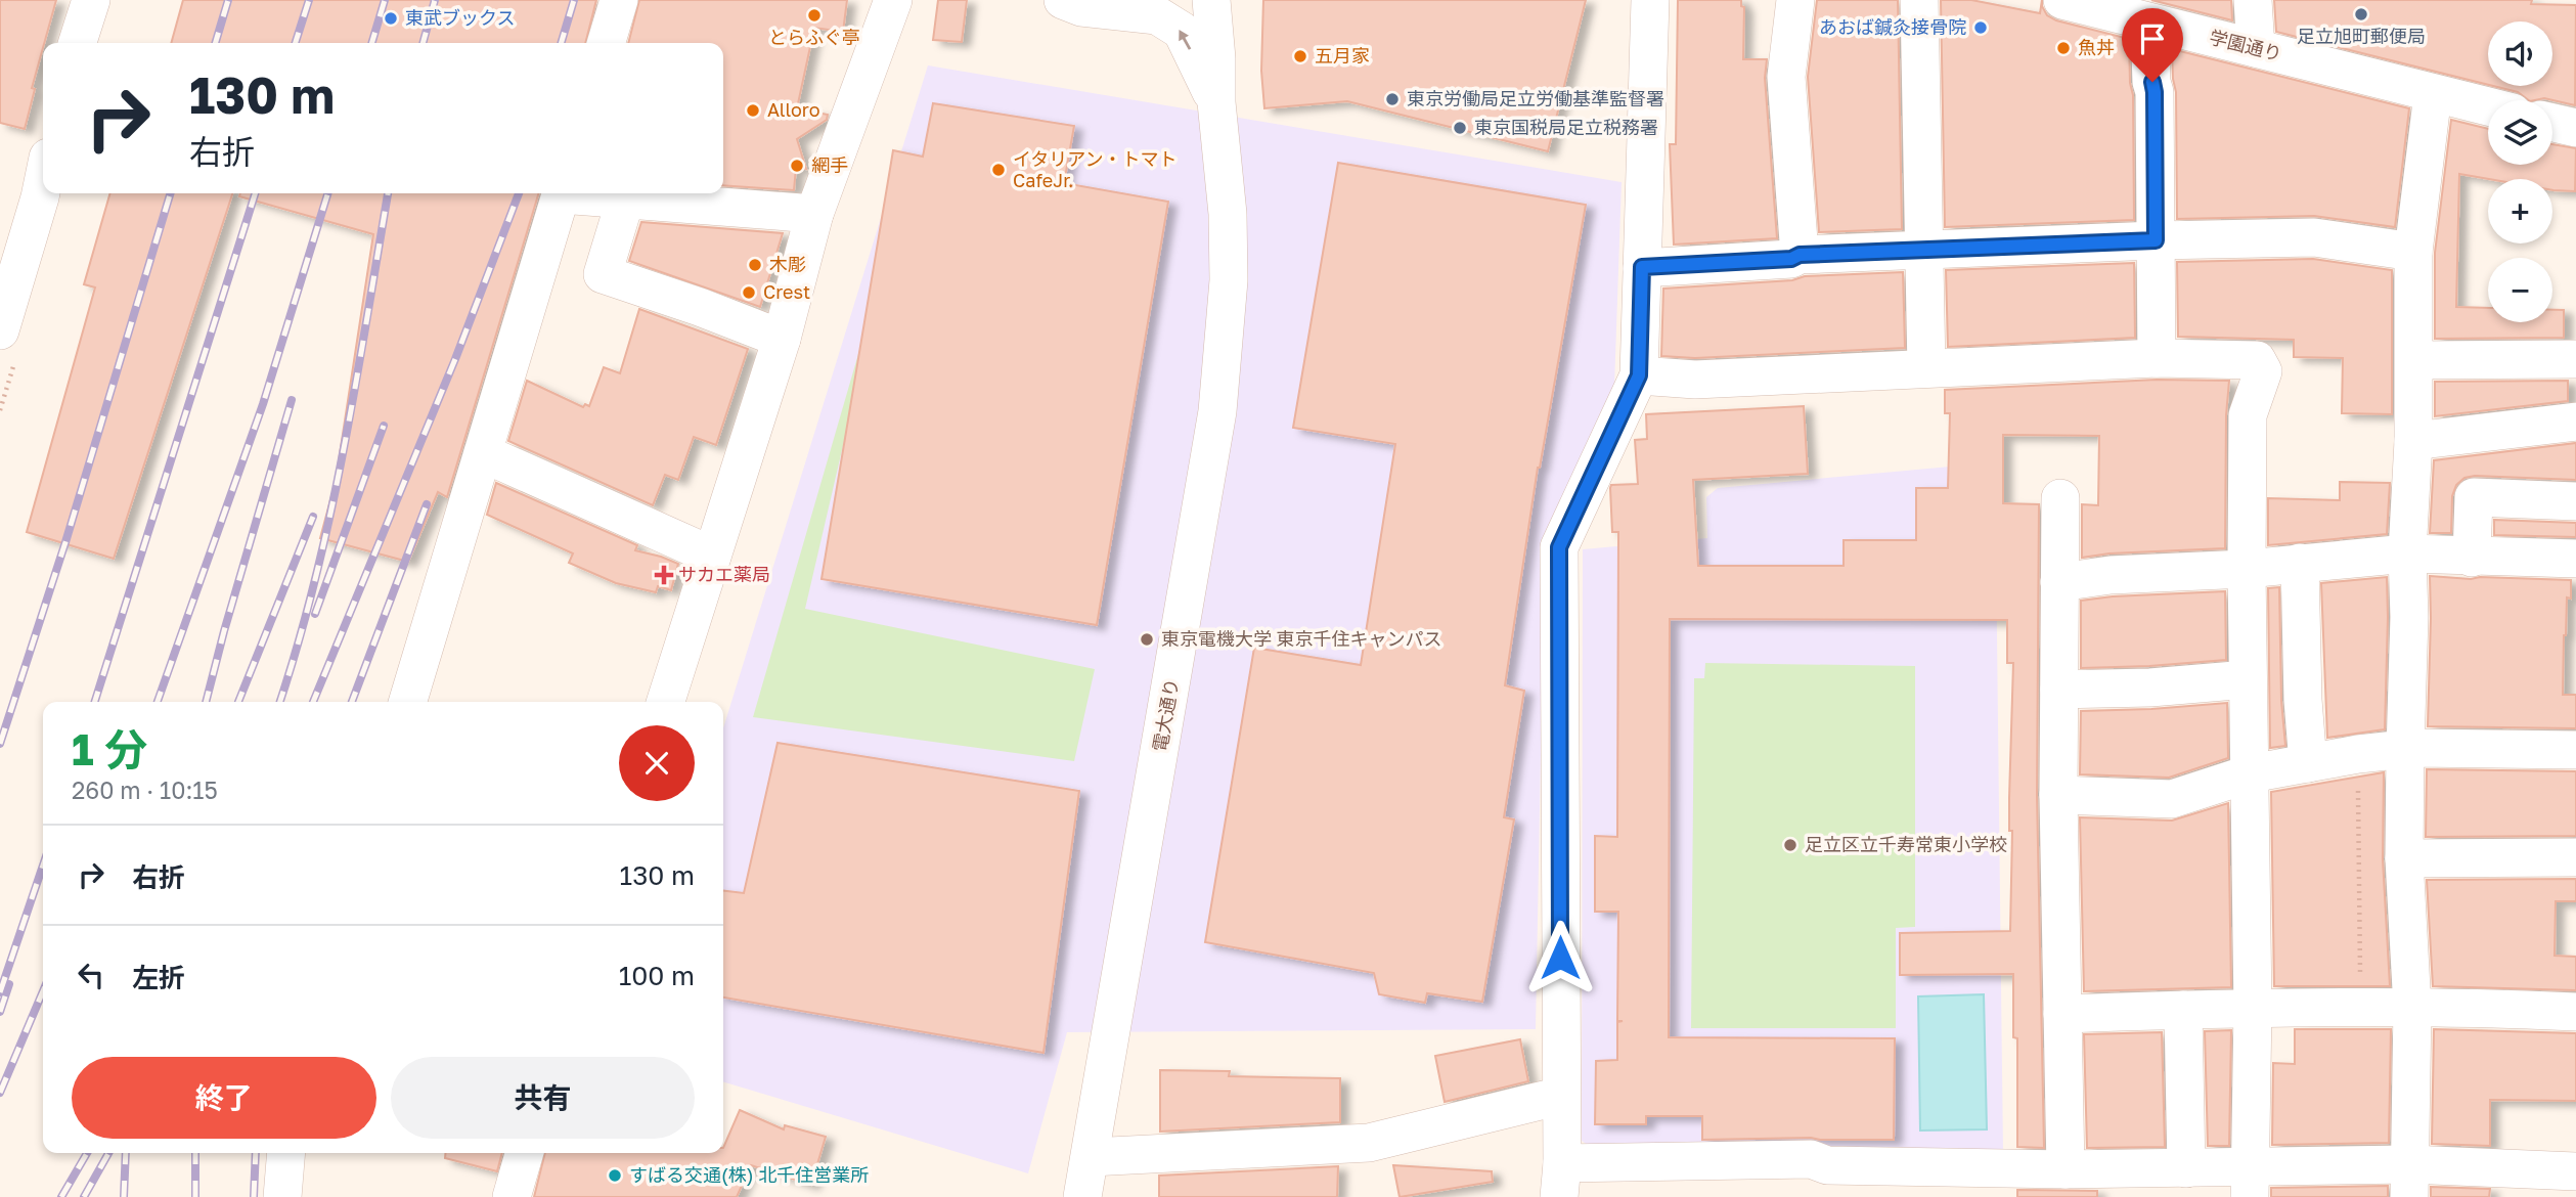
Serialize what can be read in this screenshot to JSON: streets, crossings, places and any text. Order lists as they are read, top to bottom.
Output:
{
  "streets": {
    "street": ["学園通り", "電大通り"]
  },
  "places": {
    "other": [
      "足立旭町郵便局",
      "とらふぐ亭",
      "東武ブックス",
      "あおば鍼灸接骨院",
      "魚丼",
      "五月家",
      "東京労働局足立労働基準監督署",
      "Alloro",
      "東京国税局足立税務署",
      "網手",
      "イタリアン・トマト CafeJr.",
      "木彫",
      "Crest",
      "東京電機大学 東京千住キャンパス",
      "足立区立千寿常東小学校",
      "すばる交通(株) 北千住営業所"
    ],
    "health": ["サカエ薬局"]
  },
  "page": {
    "map_buttons": ["+", "−"],
    "turn": ["130 m", "右折"],
    "heading": ["1 分", "260 m · 10:15"],
    "list": [
      {
        "name": "右折",
        "value": "130 m"
      },
      {
        "name": "左折",
        "value": "100 m"
      }
    ],
    "buttons": ["終了", "共有"]
  }
}
